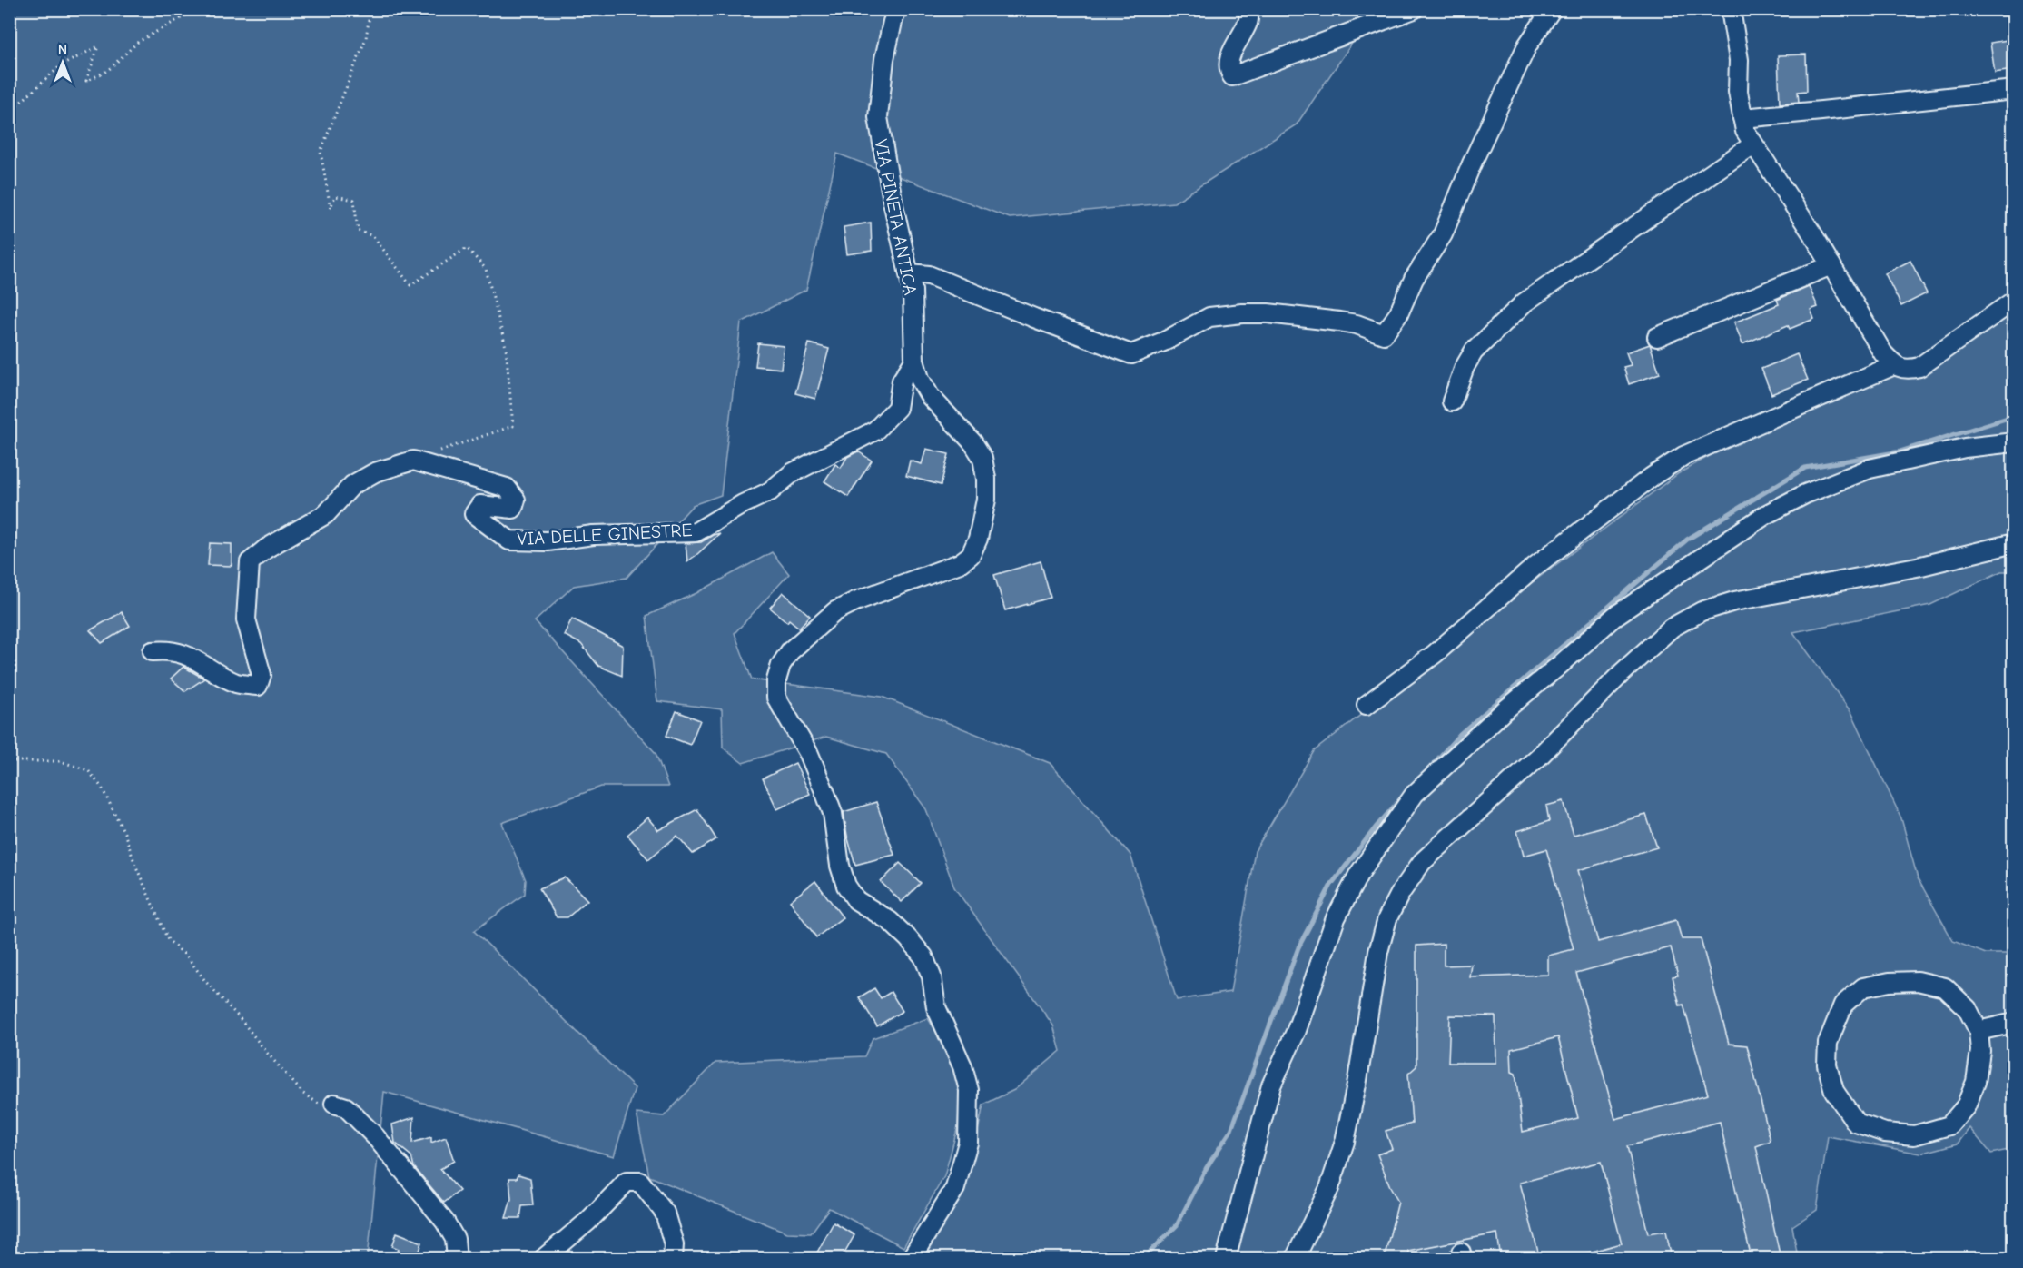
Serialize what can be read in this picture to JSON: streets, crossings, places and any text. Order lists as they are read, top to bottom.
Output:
{
  "streets": {
    "street": ["VIA PINETA ANTICA", "VIA DELLE GINESTRE"]
  },
  "crossings": [
    ["VIA PINETA ANTICA", "VIA DELLE GINESTRE"]
  ],
  "north": "top"
}
